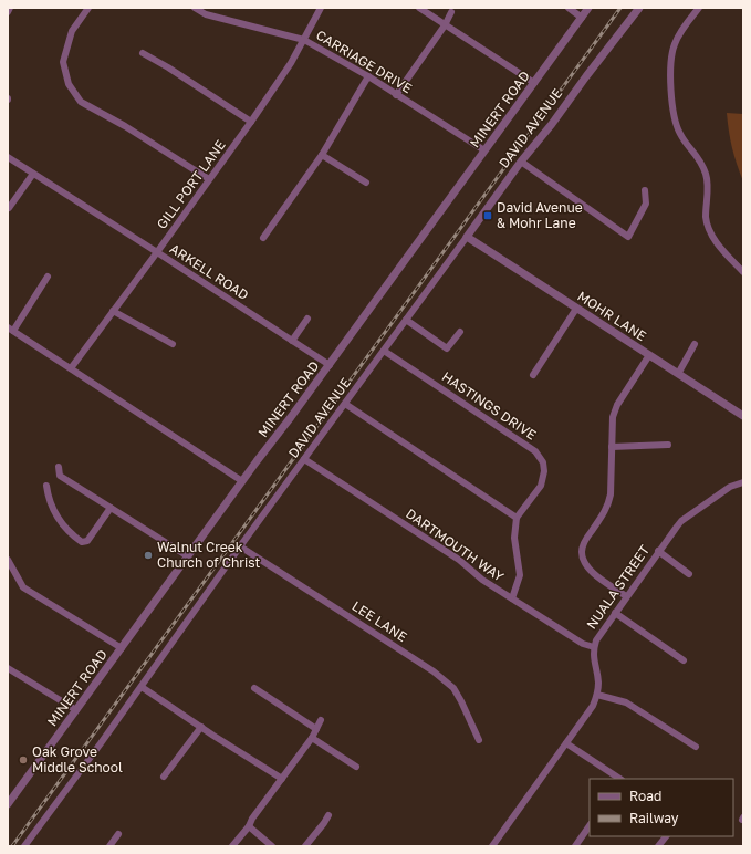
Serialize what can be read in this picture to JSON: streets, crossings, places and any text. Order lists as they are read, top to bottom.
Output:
{
  "streets": {
    "street": [
      "CARRIAGE DRIVE",
      "MINERT ROAD",
      "DAVID AVENUE",
      "GILL PORT LANE",
      "ARKELL ROAD",
      "MOHR LANE",
      "HASTINGS DRIVE",
      "DARTMOUTH WAY",
      "NUALA STREET",
      "LEE LANE"
    ]
  },
  "crossings": [
    ["CARRIAGE DRIVE", "MINERT ROAD"],
    ["CARRIAGE DRIVE", "GILL PORT LANE"],
    ["MINERT ROAD", "ARKELL ROAD"],
    ["DAVID AVENUE", "MOHR LANE"],
    ["DAVID AVENUE", "HASTINGS DRIVE"],
    ["DAVID AVENUE", "DARTMOUTH WAY"],
    ["DAVID AVENUE", "LEE LANE"],
    ["GILL PORT LANE", "ARKELL ROAD"],
    ["DARTMOUTH WAY", "NUALA STREET"]
  ],
  "places": {
    "transit": ["David Avenue & Mohr Lane"],
    "other": ["Walnut Creek Church of Christ", "Oak Grove Middle School"]
  },
  "legend": ["Road", "Railway"]
}
